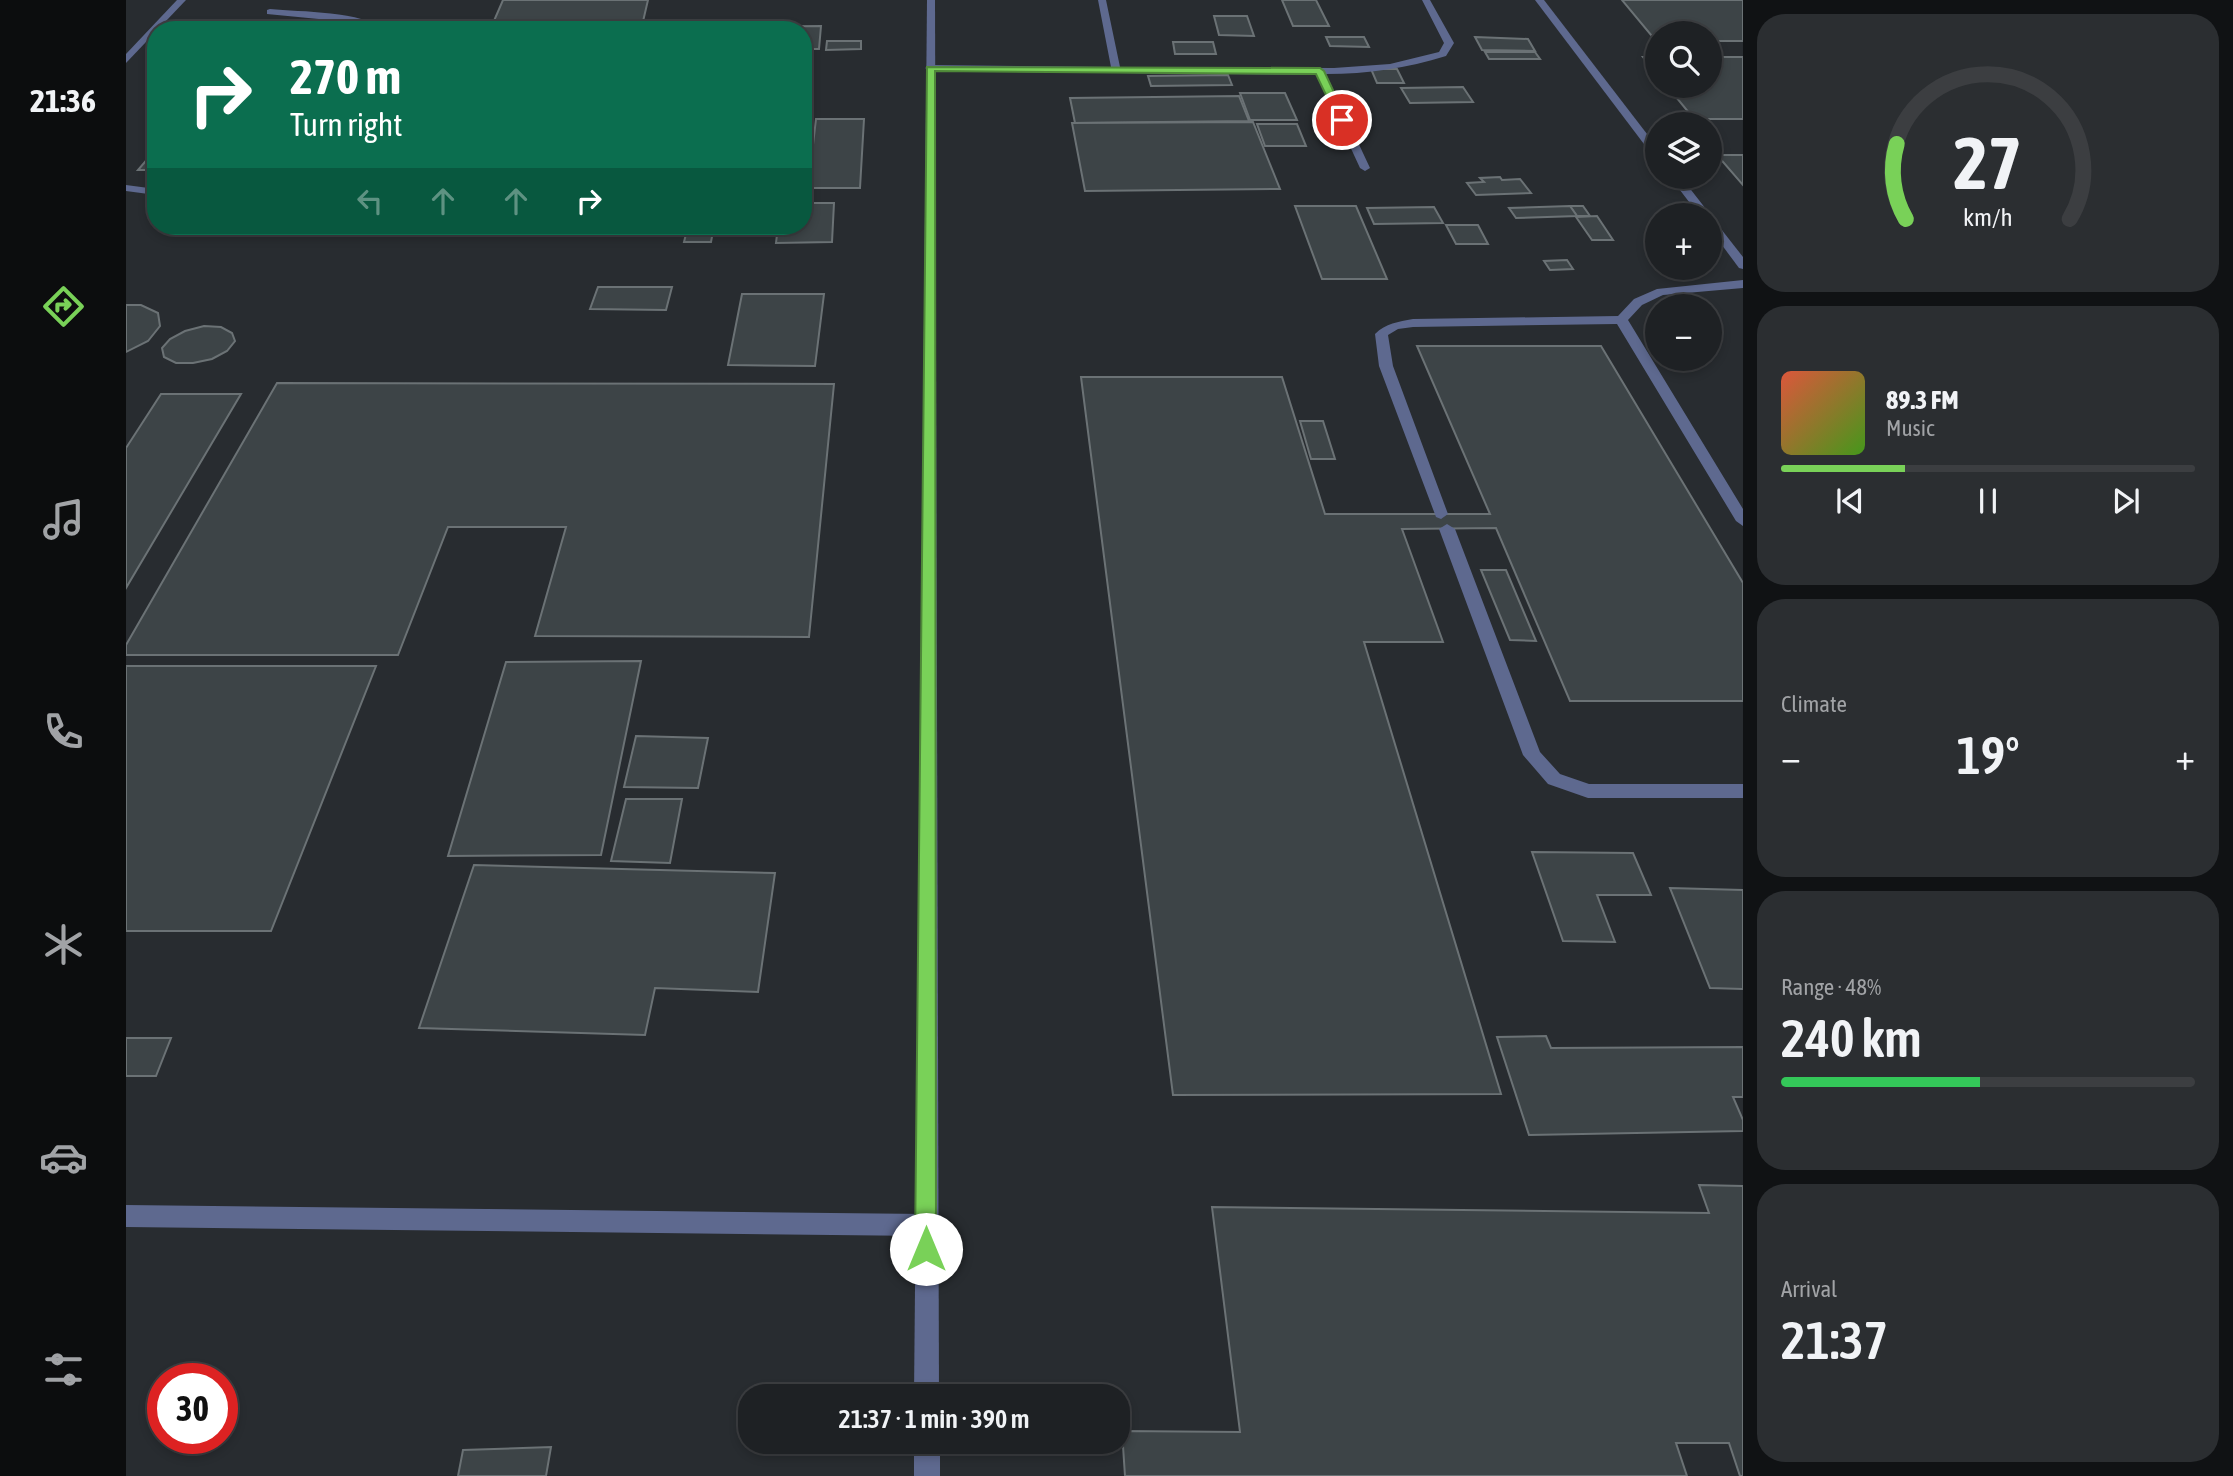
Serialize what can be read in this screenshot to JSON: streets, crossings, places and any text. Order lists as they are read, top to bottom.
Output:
{
  "page": {
    "tabs": "21:36",
    "map_buttons": ["+", "−"],
    "turn": ["270 m", "Turn right"],
    "song": ["89.3 FM", "Music"],
    "tile": [
      "Climate",
      ["Range · 48%", "240 km"],
      ["Arrival", "21:37"]
    ],
    "heat": ["−", "19°", "+"],
    "limit": "30",
    "trip": "21:37 · 1 min · 390 m",
    "gauge": ["27", "km/h"]
  }
}
